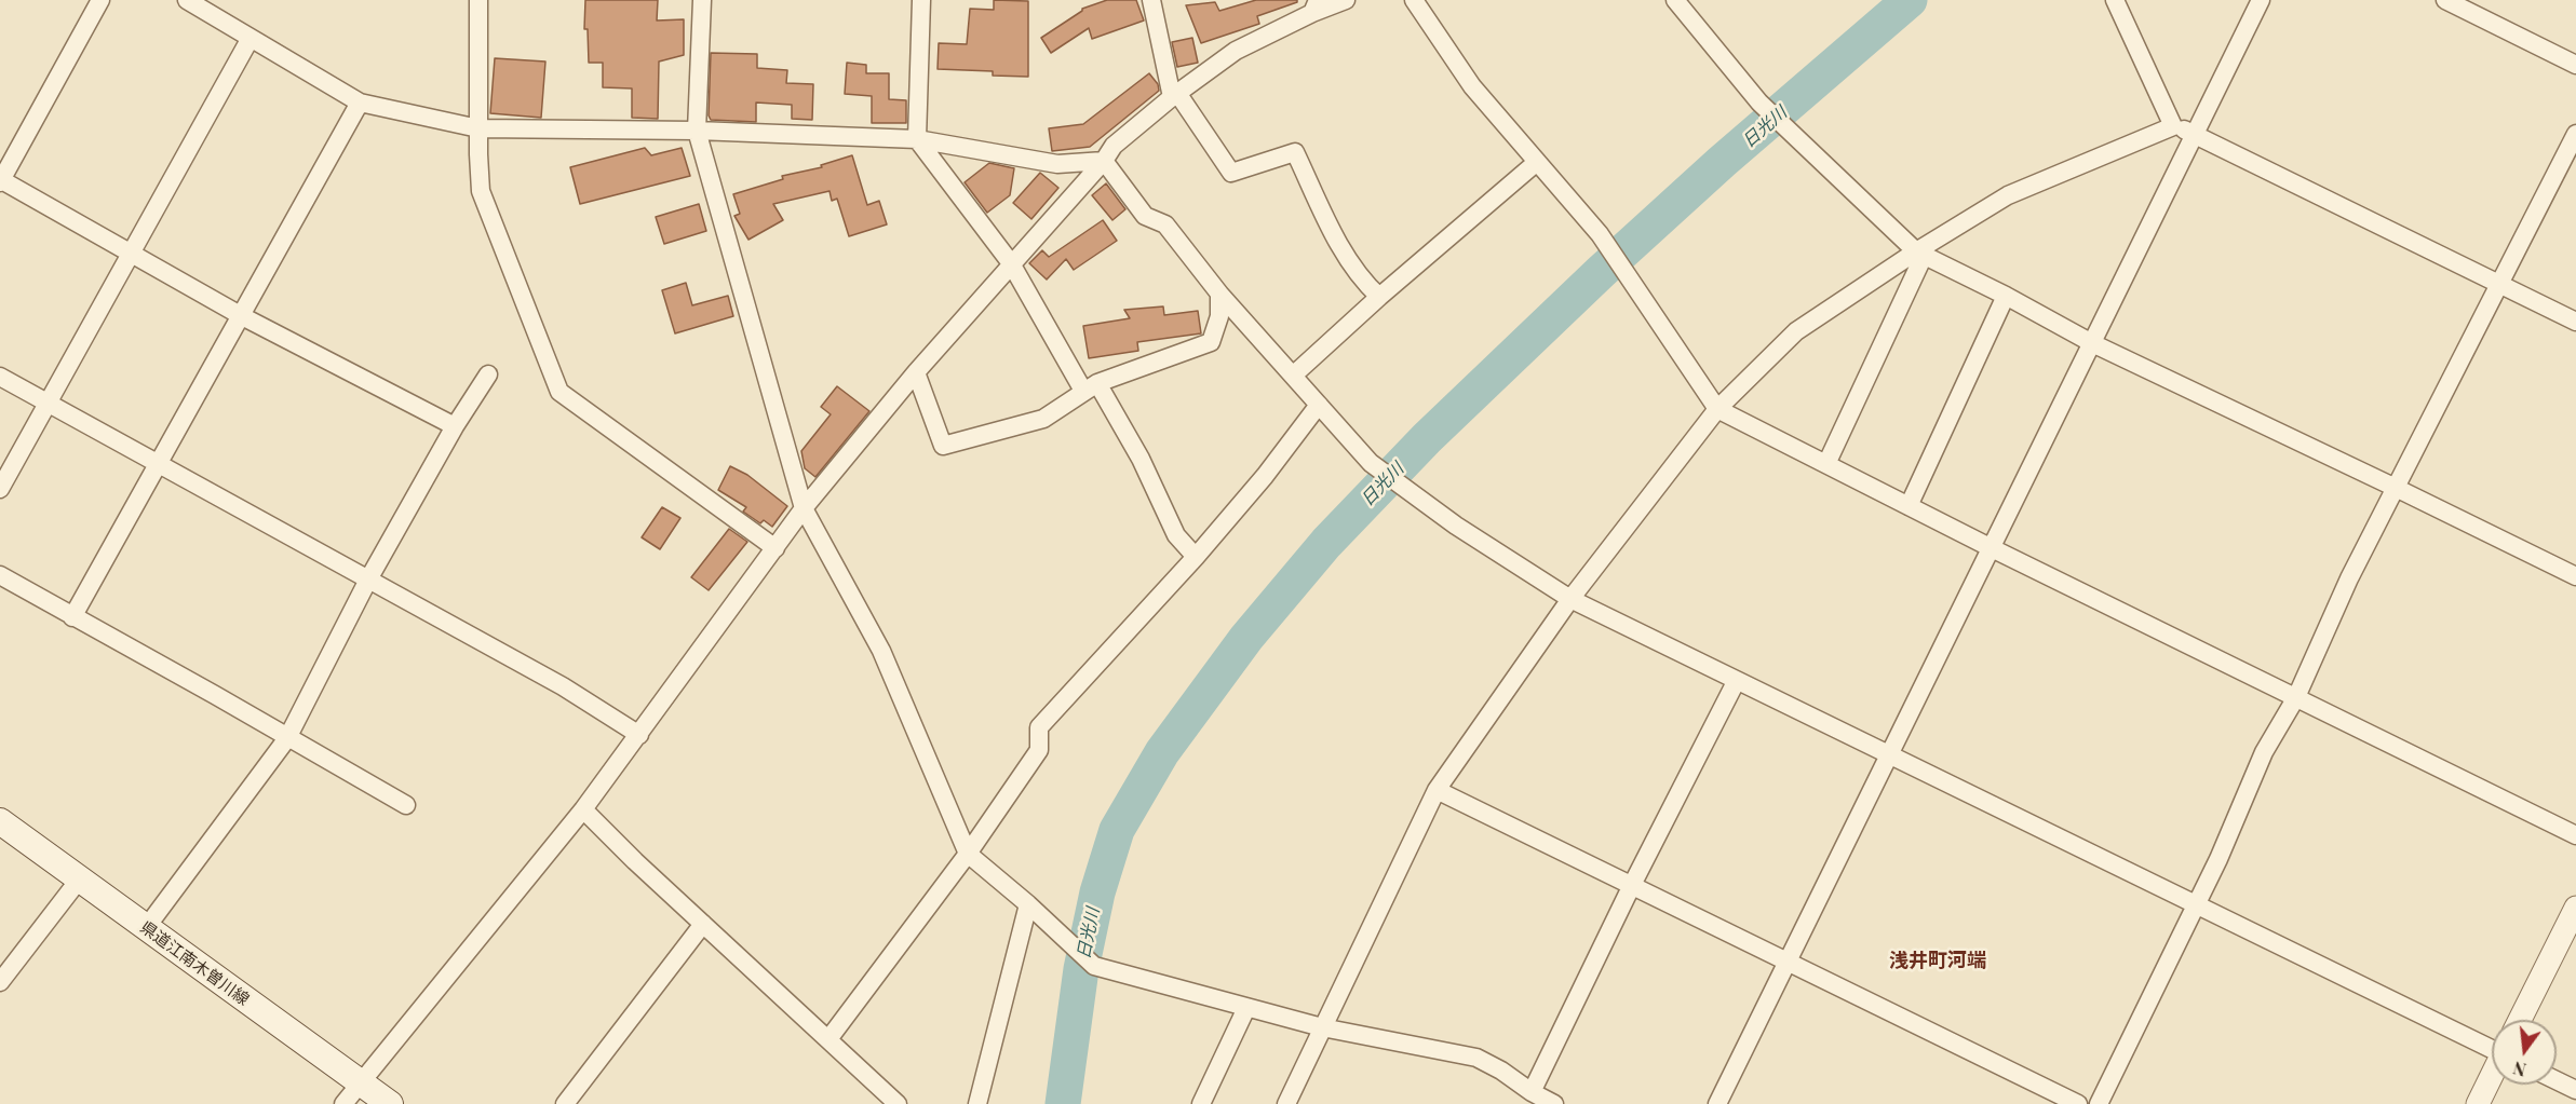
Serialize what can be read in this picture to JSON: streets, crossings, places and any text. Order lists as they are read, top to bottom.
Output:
{
  "streets": {
    "main road": ["県道江南木曽川線"]
  },
  "districts": ["浅井町河端"],
  "water": ["日光川"],
  "north": "bottom"
}
